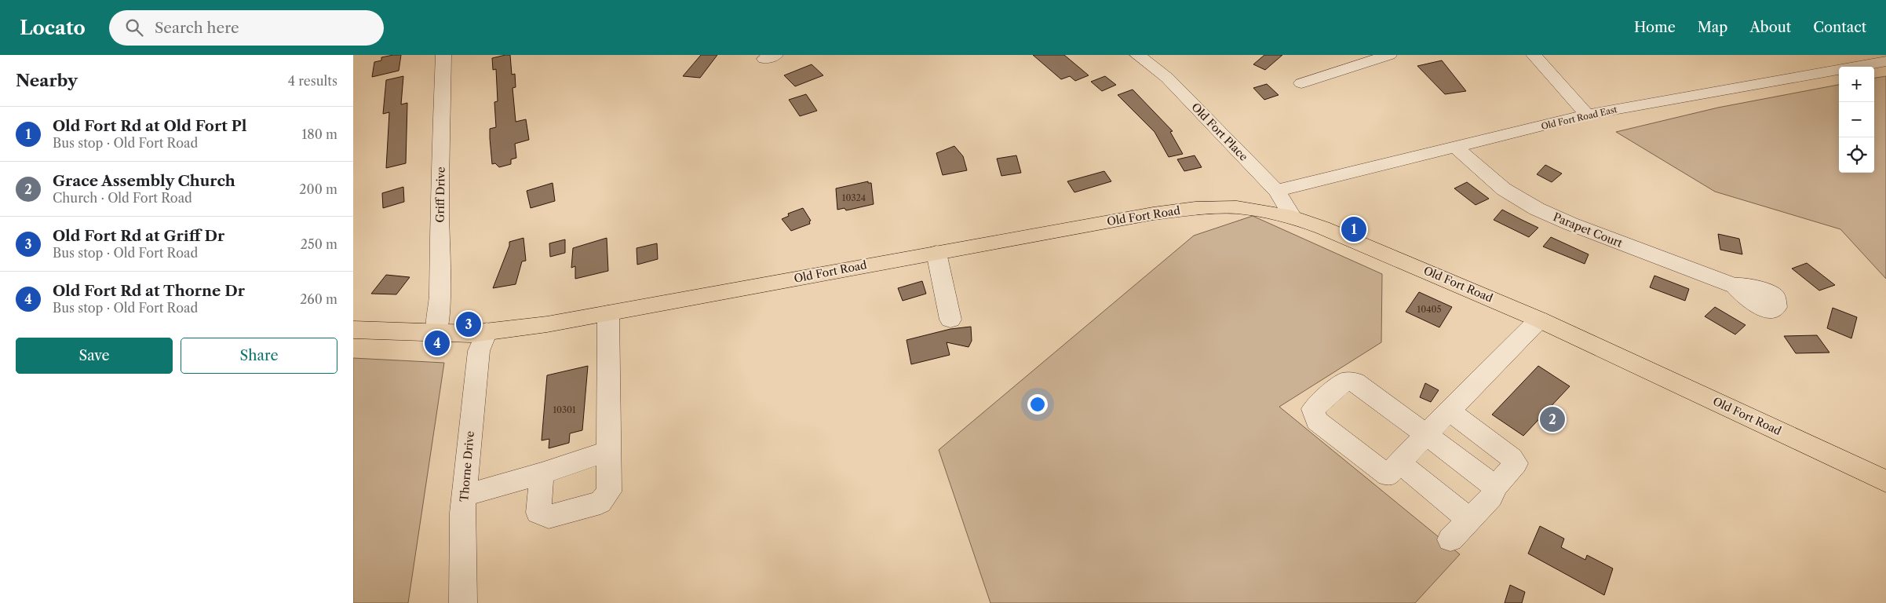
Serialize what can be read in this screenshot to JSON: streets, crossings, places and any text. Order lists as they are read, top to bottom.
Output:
{
  "streets": {
    "main road": ["Old Fort Road"],
    "street": [
      "Old Fort Road East",
      "Old Fort Place",
      "Griff Drive",
      "Parapet Court",
      "Thorne Drive"
    ]
  },
  "crossings": [
    ["Old Fort Road East", "Old Fort Place"],
    ["Old Fort Road East", "Parapet Court"],
    ["Old Fort Place", "Old Fort Road"],
    ["Griff Drive", "Old Fort Road"],
    ["Old Fort Road", "Thorne Drive"]
  ],
  "house_numbers": ["10324", "10405", "10301"],
  "page": {
    "header": "Locato",
    "search": "Search here",
    "nav": [
      "Home",
      "Map",
      "About",
      "Contact"
    ],
    "heading": ["Nearby", "4 results"],
    "map_buttons": ["+", "−"],
    "list": [
      {
        "mark": "1",
        "name": "Old Fort Rd at Old Fort Pl",
        "note": "Bus stop · Old Fort Road",
        "value": "180 m"
      },
      {
        "mark": "2",
        "name": "Grace Assembly Church",
        "note": "Church · Old Fort Road",
        "value": "200 m"
      },
      {
        "mark": "3",
        "name": "Old Fort Rd at Griff Dr",
        "note": "Bus stop · Old Fort Road",
        "value": "250 m"
      },
      {
        "mark": "4",
        "name": "Old Fort Rd at Thorne Dr",
        "note": "Bus stop · Old Fort Road",
        "value": "260 m"
      }
    ],
    "pins": [
      "1",
      "3",
      "4",
      "2"
    ],
    "buttons": ["Save", "Share"]
  }
}
